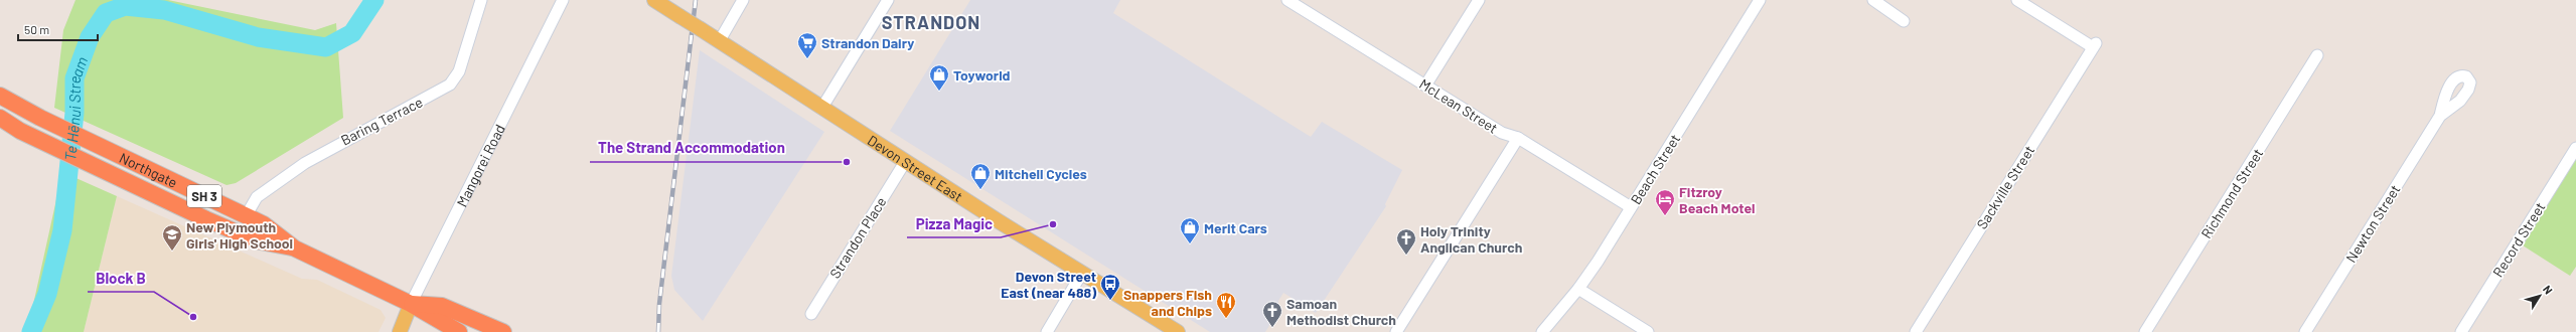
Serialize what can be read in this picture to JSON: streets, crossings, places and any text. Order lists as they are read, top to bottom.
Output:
{
  "streets": {
    "highway": ["Northgate", "SH 3"],
    "main road": ["Mangorei Road", "Devon Street East"],
    "street": [
      "McLean Street",
      "Baring Terrace",
      "Beach Street",
      "Sackville Street",
      "Richmond Street",
      "Newton Street",
      "Strandon Place",
      "Record Street"
    ]
  },
  "crossings": [
    ["McLean Street", "Beach Street"],
    ["Baring Terrace", "Northgate"],
    ["Mangorei Road", "Northgate"],
    ["Devon Street East", "Strandon Place"]
  ],
  "districts": ["STRANDON"],
  "water": ["Te Hēnui Stream"],
  "places": {
    "supermarket": ["Strandon Dairy"],
    "shop": ["Toyworld", "Mitchell Cycles", "Merit Cars"],
    "other": ["The Strand Accommodation", "Pizza Magic", "Block B"],
    "hotel": ["Fitzroy Beach Motel"],
    "school or university": ["New Plymouth Girls' High School"],
    "church": ["Holy Trinity Anglican Church", "Samoan Methodist Church"],
    "bus stop": ["Devon Street East (near 488)"],
    "restaurant": ["Snappers Fish and Chips"]
  },
  "scale_bar": "50 m",
  "north": "top right"
}
